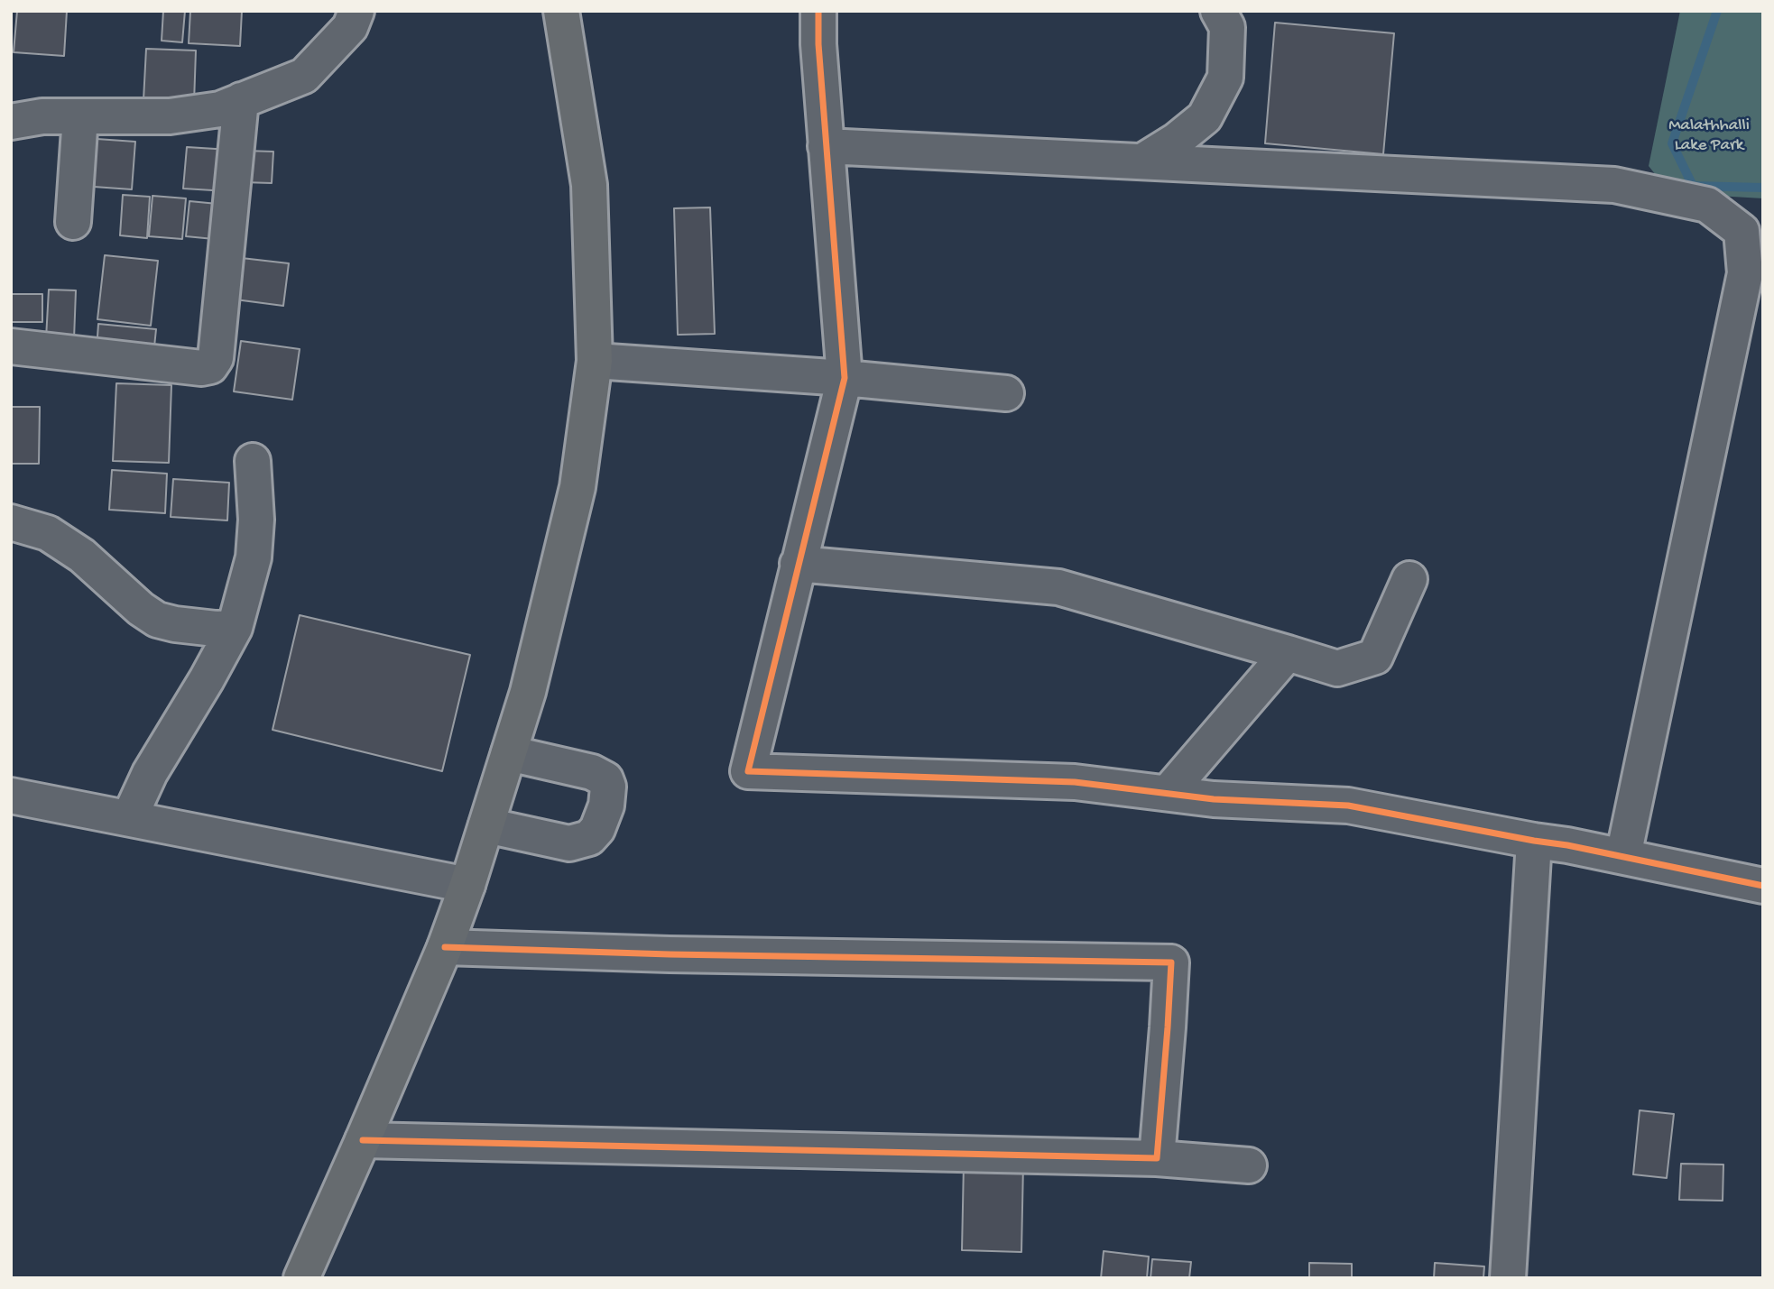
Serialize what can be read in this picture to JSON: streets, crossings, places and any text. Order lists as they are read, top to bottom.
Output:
{
  "parks": ["Malathhalli Lake Park"]
}
